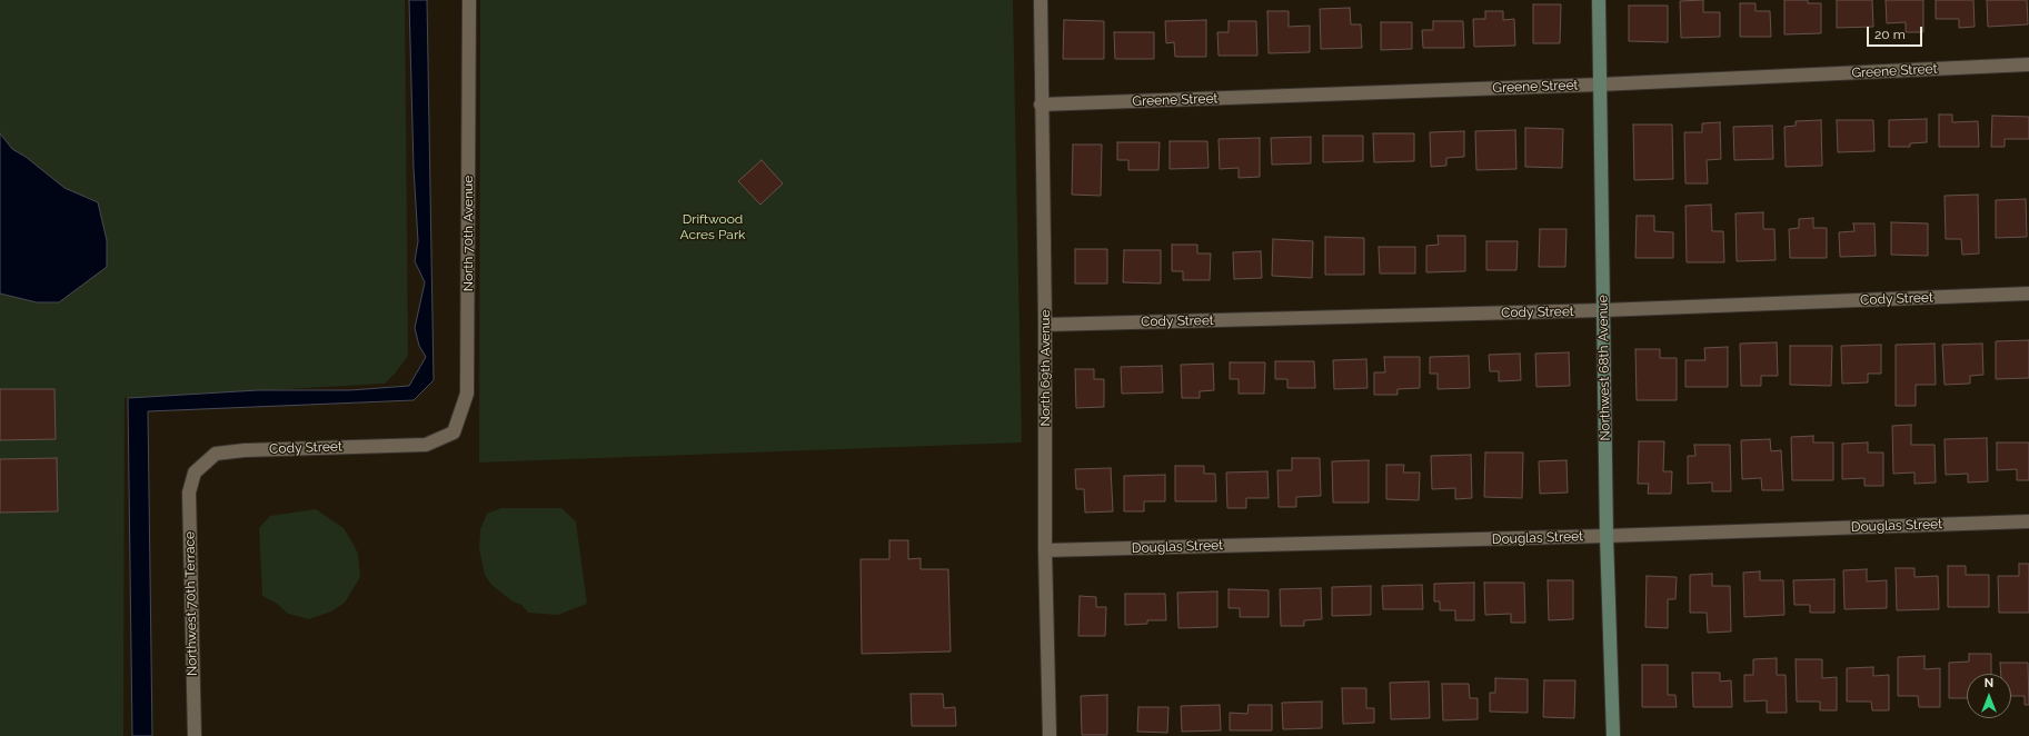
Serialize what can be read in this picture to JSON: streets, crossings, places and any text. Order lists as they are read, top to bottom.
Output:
{
  "streets": {
    "street": [
      "Greene Street",
      "North 70th Avenue",
      "Cody Street",
      "North 69th Avenue",
      "Northwest 68th Avenue",
      "Douglas Street",
      "Northwest 70th Terrace"
    ]
  },
  "crossings": [
    ["Greene Street", "North 69th Avenue"],
    ["Greene Street", "Northwest 68th Avenue"],
    ["North 70th Avenue", "Cody Street"],
    ["Cody Street", "North 69th Avenue"],
    ["Cody Street", "Northwest 68th Avenue"],
    ["Cody Street", "Northwest 70th Terrace"],
    ["North 69th Avenue", "Douglas Street"],
    ["Northwest 68th Avenue", "Douglas Street"]
  ],
  "parks": ["Driftwood Acres Park"],
  "scale_bar": "20 m",
  "north": "top"
}
